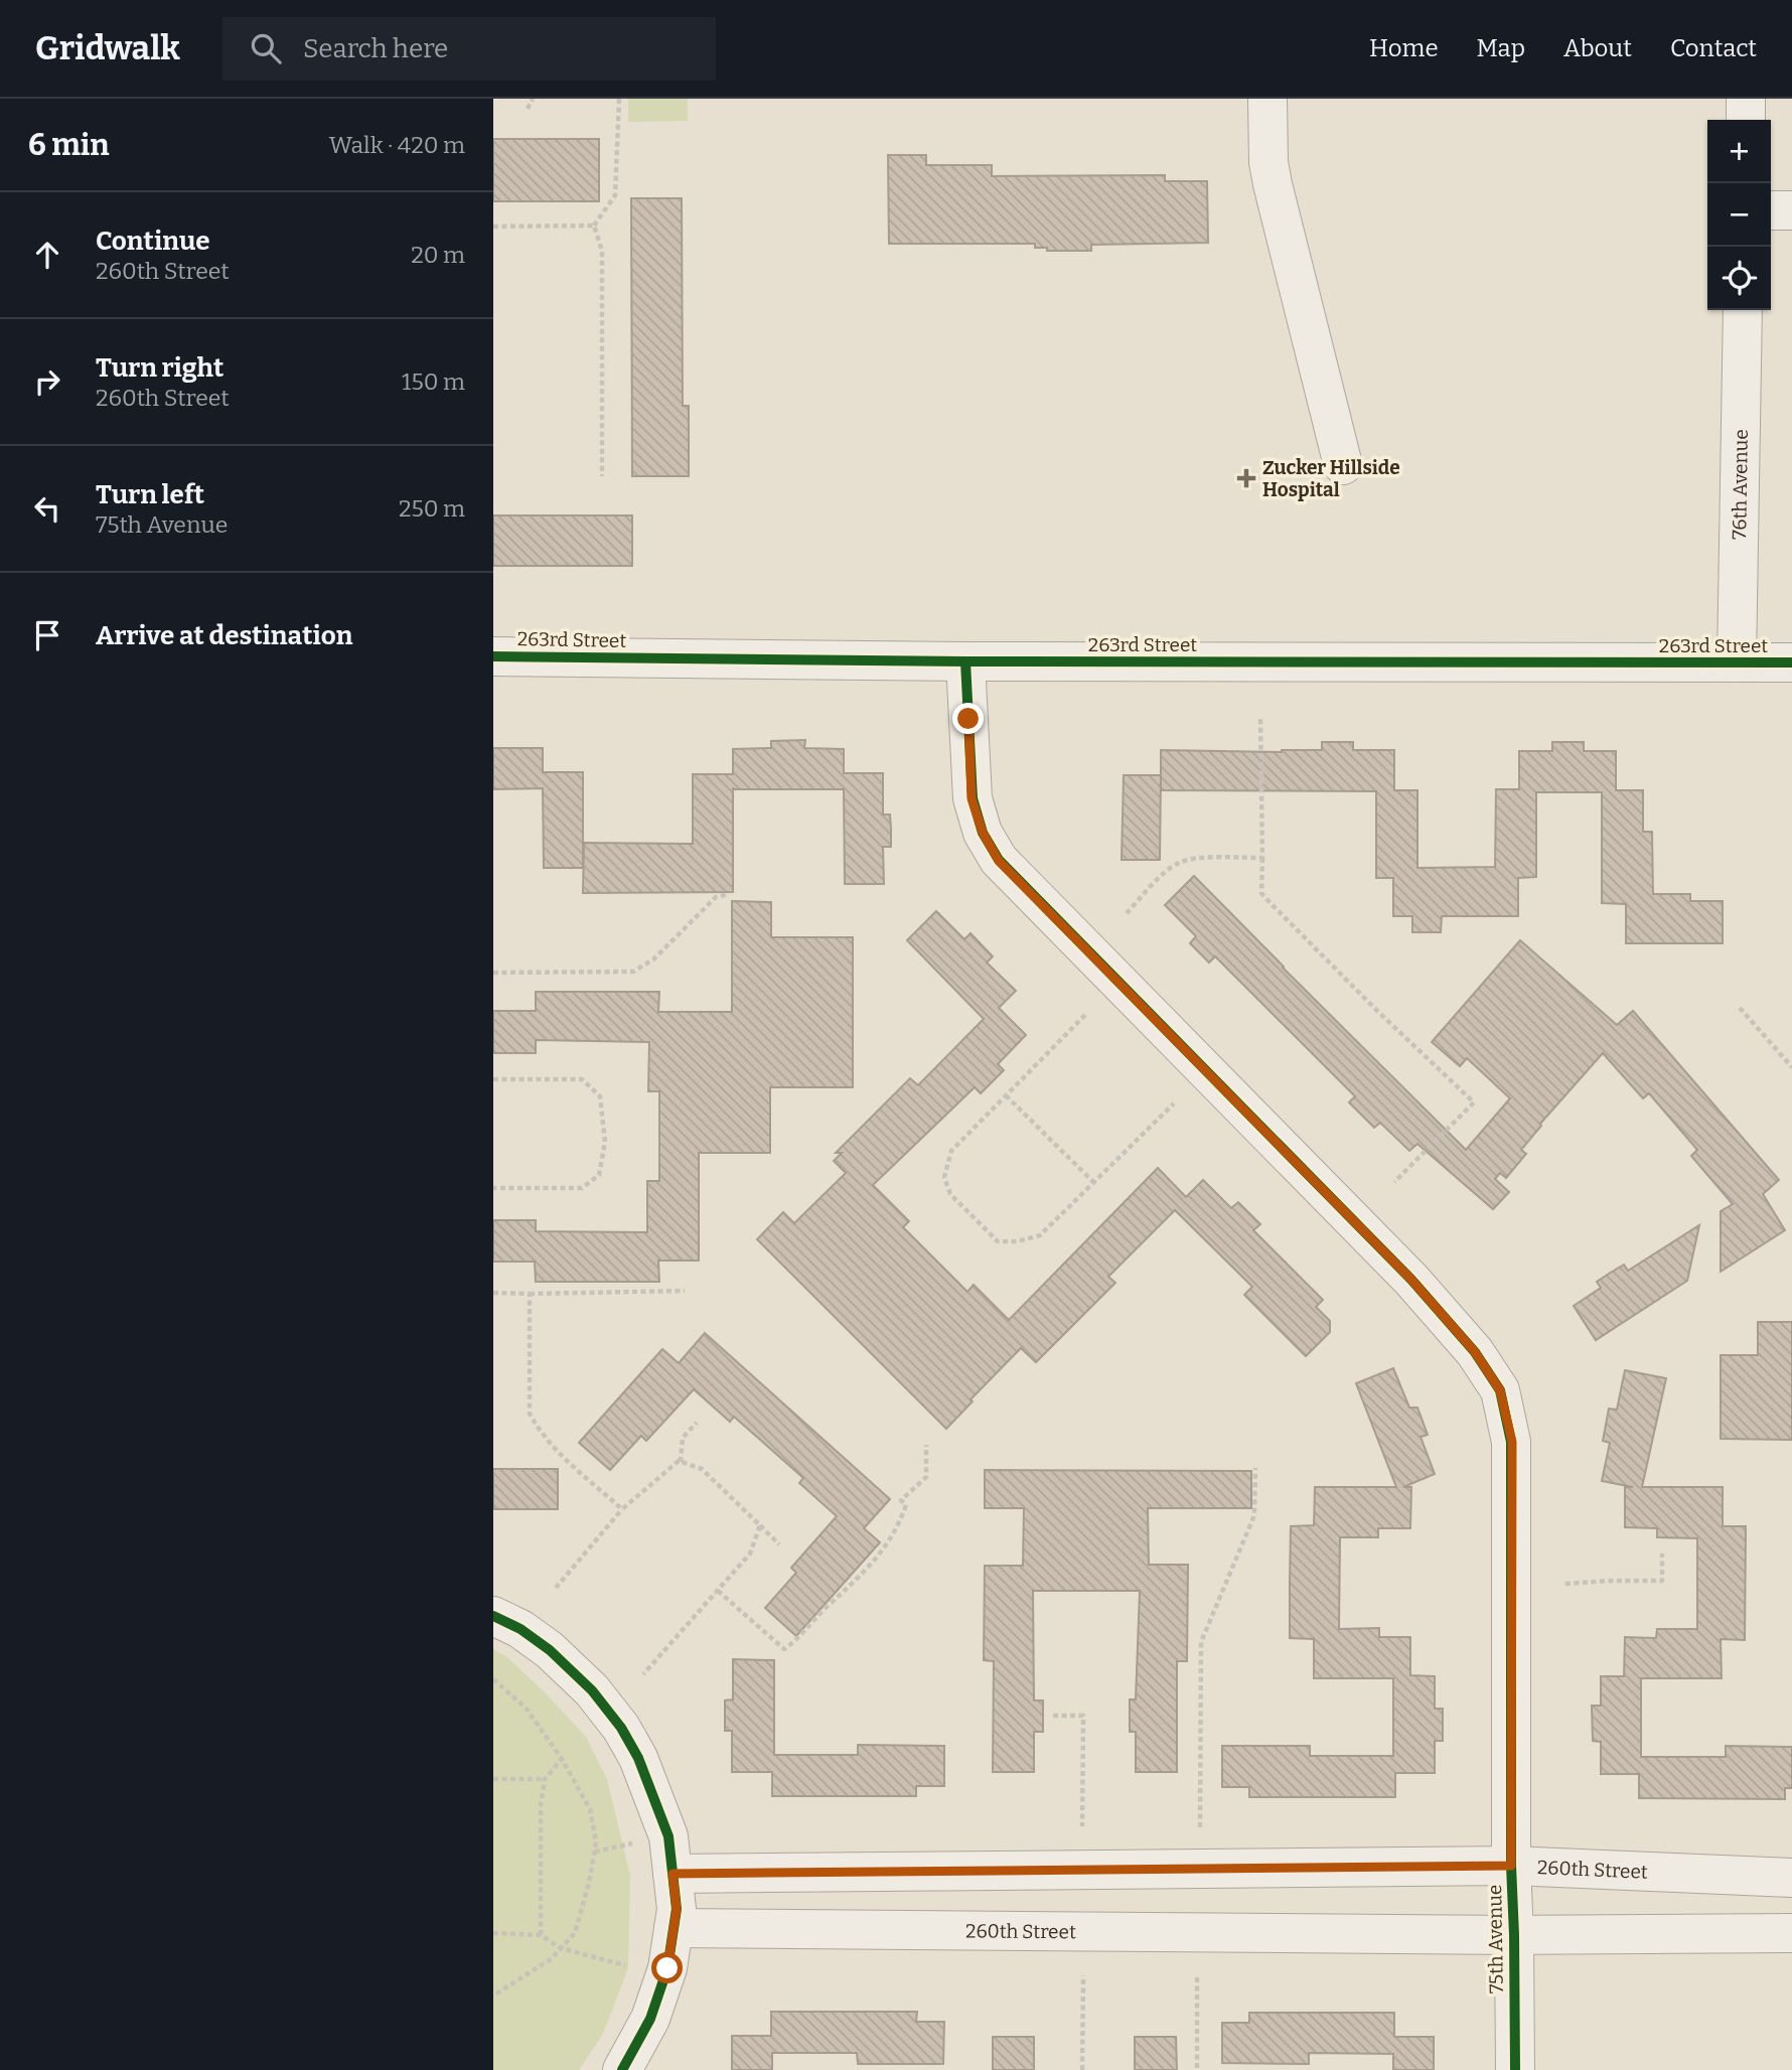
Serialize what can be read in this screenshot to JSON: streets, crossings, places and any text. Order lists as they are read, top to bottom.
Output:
{
  "streets": {
    "street": [
      "76th Avenue",
      "263rd Street",
      "260th Street",
      "75th Avenue"
    ]
  },
  "crossings": [
    ["76th Avenue", "263rd Street"],
    ["263rd Street", "75th Avenue"],
    ["260th Street", "75th Avenue"]
  ],
  "places": {
    "health": ["Zucker Hillside Hospital"]
  },
  "page": {
    "header": "Gridwalk",
    "search": "Search here",
    "nav": [
      "Home",
      "Map",
      "About",
      "Contact"
    ],
    "heading": ["6 min", "Walk · 420 m"],
    "map_buttons": ["+", "−"],
    "list": [
      ["Continue", "260th Street", "20 m"],
      ["Turn right", "260th Street", "150 m"],
      ["Turn left", "75th Avenue", "250 m"],
      "Arrive at destination"
    ]
  }
}
